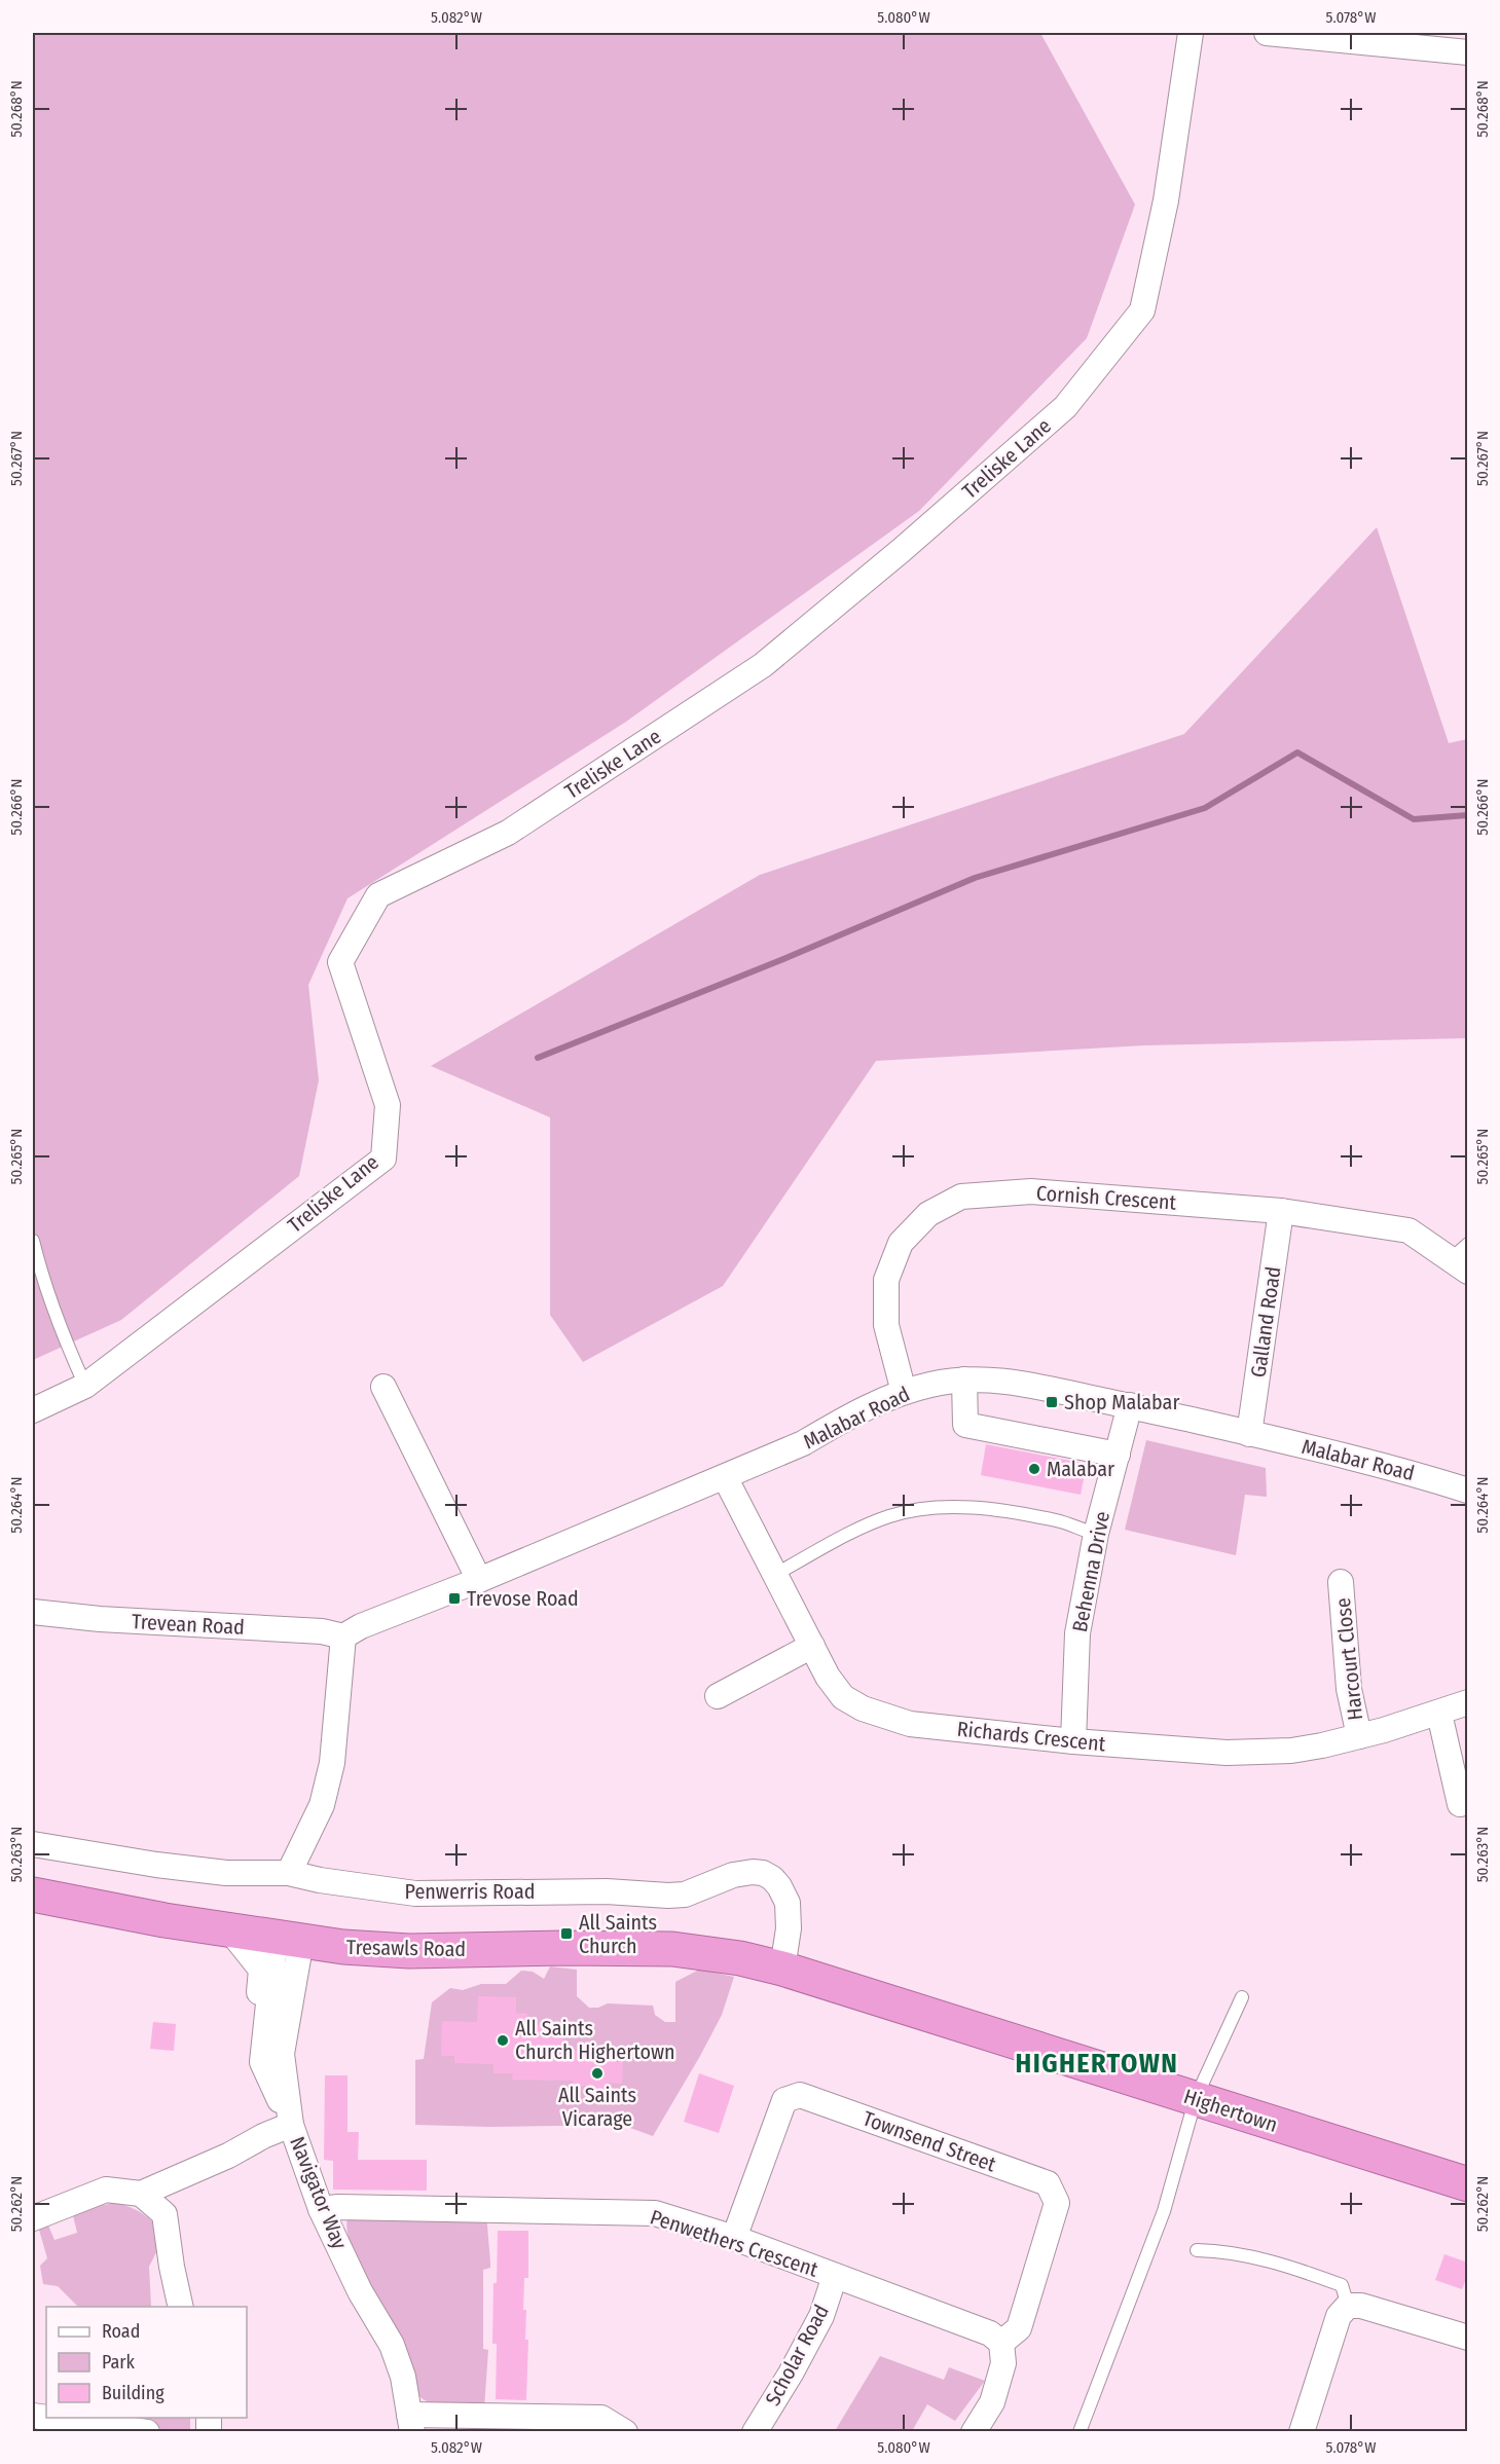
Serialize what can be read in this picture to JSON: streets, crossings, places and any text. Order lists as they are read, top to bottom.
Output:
{
  "streets": {
    "highway": ["Tresawls Road", "Highertown"],
    "street": [
      "Treliske Lane",
      "Cornish Crescent",
      "Galland Road",
      "Malabar Road",
      "Behenna Drive",
      "Trevean Road",
      "Harcourt Close",
      "Richards Crescent",
      "Penwerris Road",
      "Townsend Street",
      "Navigator Way",
      "Penwethers Crescent",
      "Scholar Road"
    ]
  },
  "crossings": [
    ["Cornish Crescent", "Galland Road"],
    ["Cornish Crescent", "Malabar Road"],
    ["Galland Road", "Malabar Road"],
    ["Malabar Road", "Behenna Drive"],
    ["Malabar Road", "Trevean Road"],
    ["Malabar Road", "Richards Crescent"],
    ["Behenna Drive", "Richards Crescent"],
    ["Harcourt Close", "Richards Crescent"],
    ["Penwerris Road", "Tresawls Road"],
    ["Penwerris Road", "Highertown"],
    ["Tresawls Road", "Highertown"],
    ["Tresawls Road", "Navigator Way"],
    ["Townsend Street", "Penwethers Crescent"],
    ["Navigator Way", "Penwethers Crescent"],
    ["Penwethers Crescent", "Scholar Road"]
  ],
  "districts": ["HIGHERTOWN"],
  "places": {
    "transit": ["Shop Malabar", "Trevose Road", "All Saints Church"],
    "other": ["Malabar", "All Saints Church Highertown", "All Saints Vicarage"]
  },
  "legend": ["Road", "Park", "Building"],
  "coordinates": [
    "5.082°W",
    "5.080°W",
    "5.078°W",
    "50.268°N",
    "50.267°N",
    "50.266°N",
    "50.265°N",
    "50.264°N",
    "50.263°N",
    "50.262°N"
  ]
}
